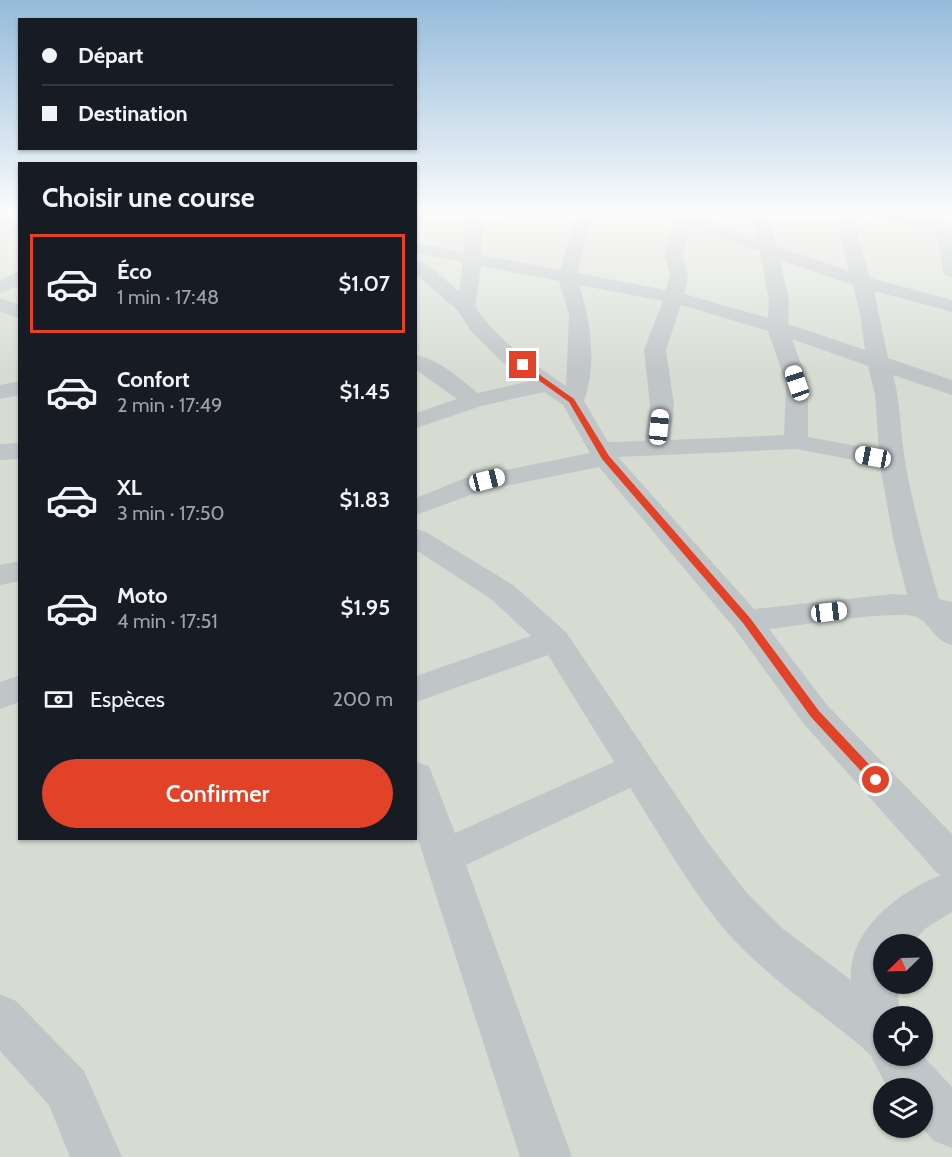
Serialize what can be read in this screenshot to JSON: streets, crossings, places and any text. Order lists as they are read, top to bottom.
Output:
{
  "north": "bottom left",
  "page": {
    "banner": ["Départ", "Destination"],
    "heading": "Choisir une course",
    "list": [
      {
        "name": "Éco",
        "note": "1 min · 17:48",
        "value": "$1.07"
      },
      {
        "name": "Confort",
        "note": "2 min · 17:49",
        "value": "$1.45"
      },
      {
        "name": "XL",
        "note": "3 min · 17:50",
        "value": "$1.83"
      },
      {
        "name": "Moto",
        "note": "4 min · 17:51",
        "value": "$1.95"
      }
    ],
    "pay": ["Espèces", "200 m"],
    "buttons": "Confirmer"
  }
}
